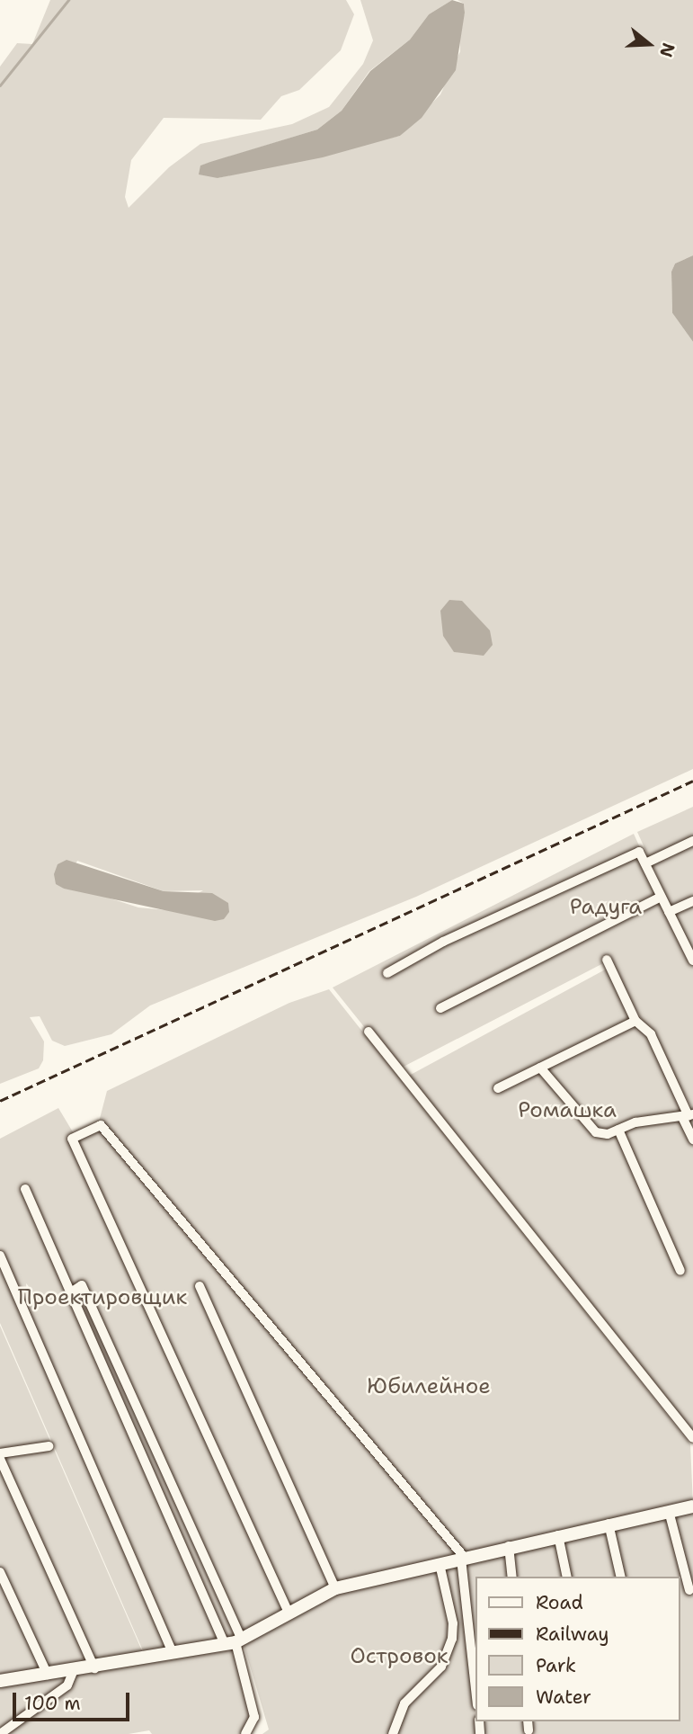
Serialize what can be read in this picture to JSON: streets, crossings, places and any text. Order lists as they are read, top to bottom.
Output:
{
  "parks": [
    "Радуга",
    "Ромашка",
    "Проектировщик",
    "Юбилейное",
    "Островок"
  ],
  "legend": [
    "Road",
    "Railway",
    "Park",
    "Water"
  ],
  "scale_bar": "100 m",
  "north": "right"
}
